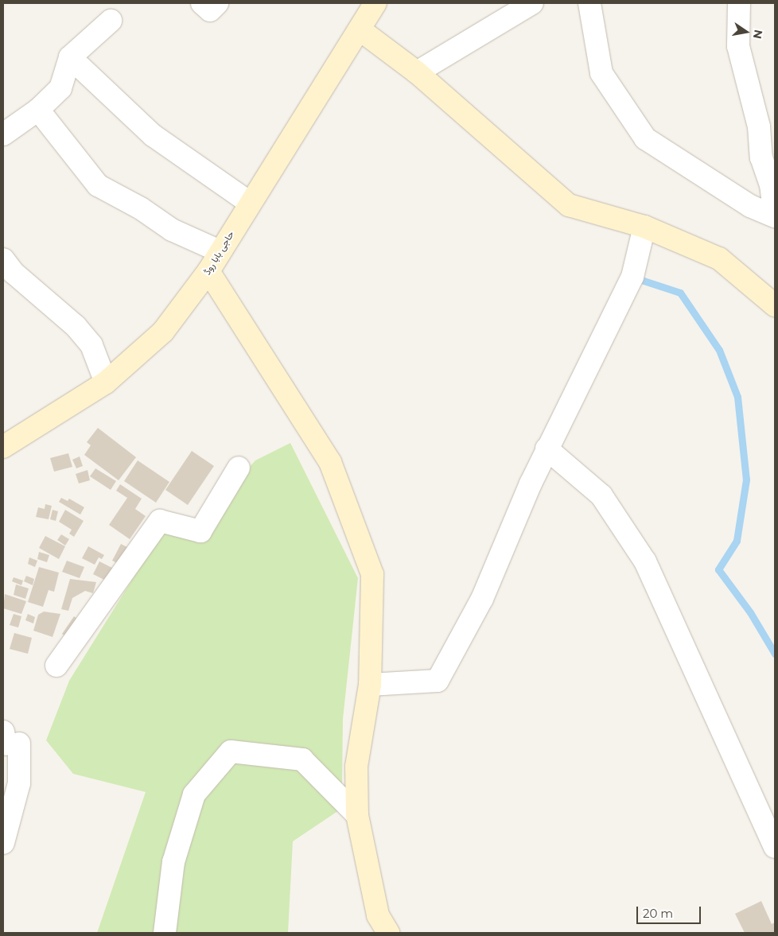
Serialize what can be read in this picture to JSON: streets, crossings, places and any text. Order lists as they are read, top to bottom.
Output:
{
  "streets": {
    "street": ["حاجی بابا روڈ"]
  },
  "scale_bar": "20 m",
  "north": "right"
}
